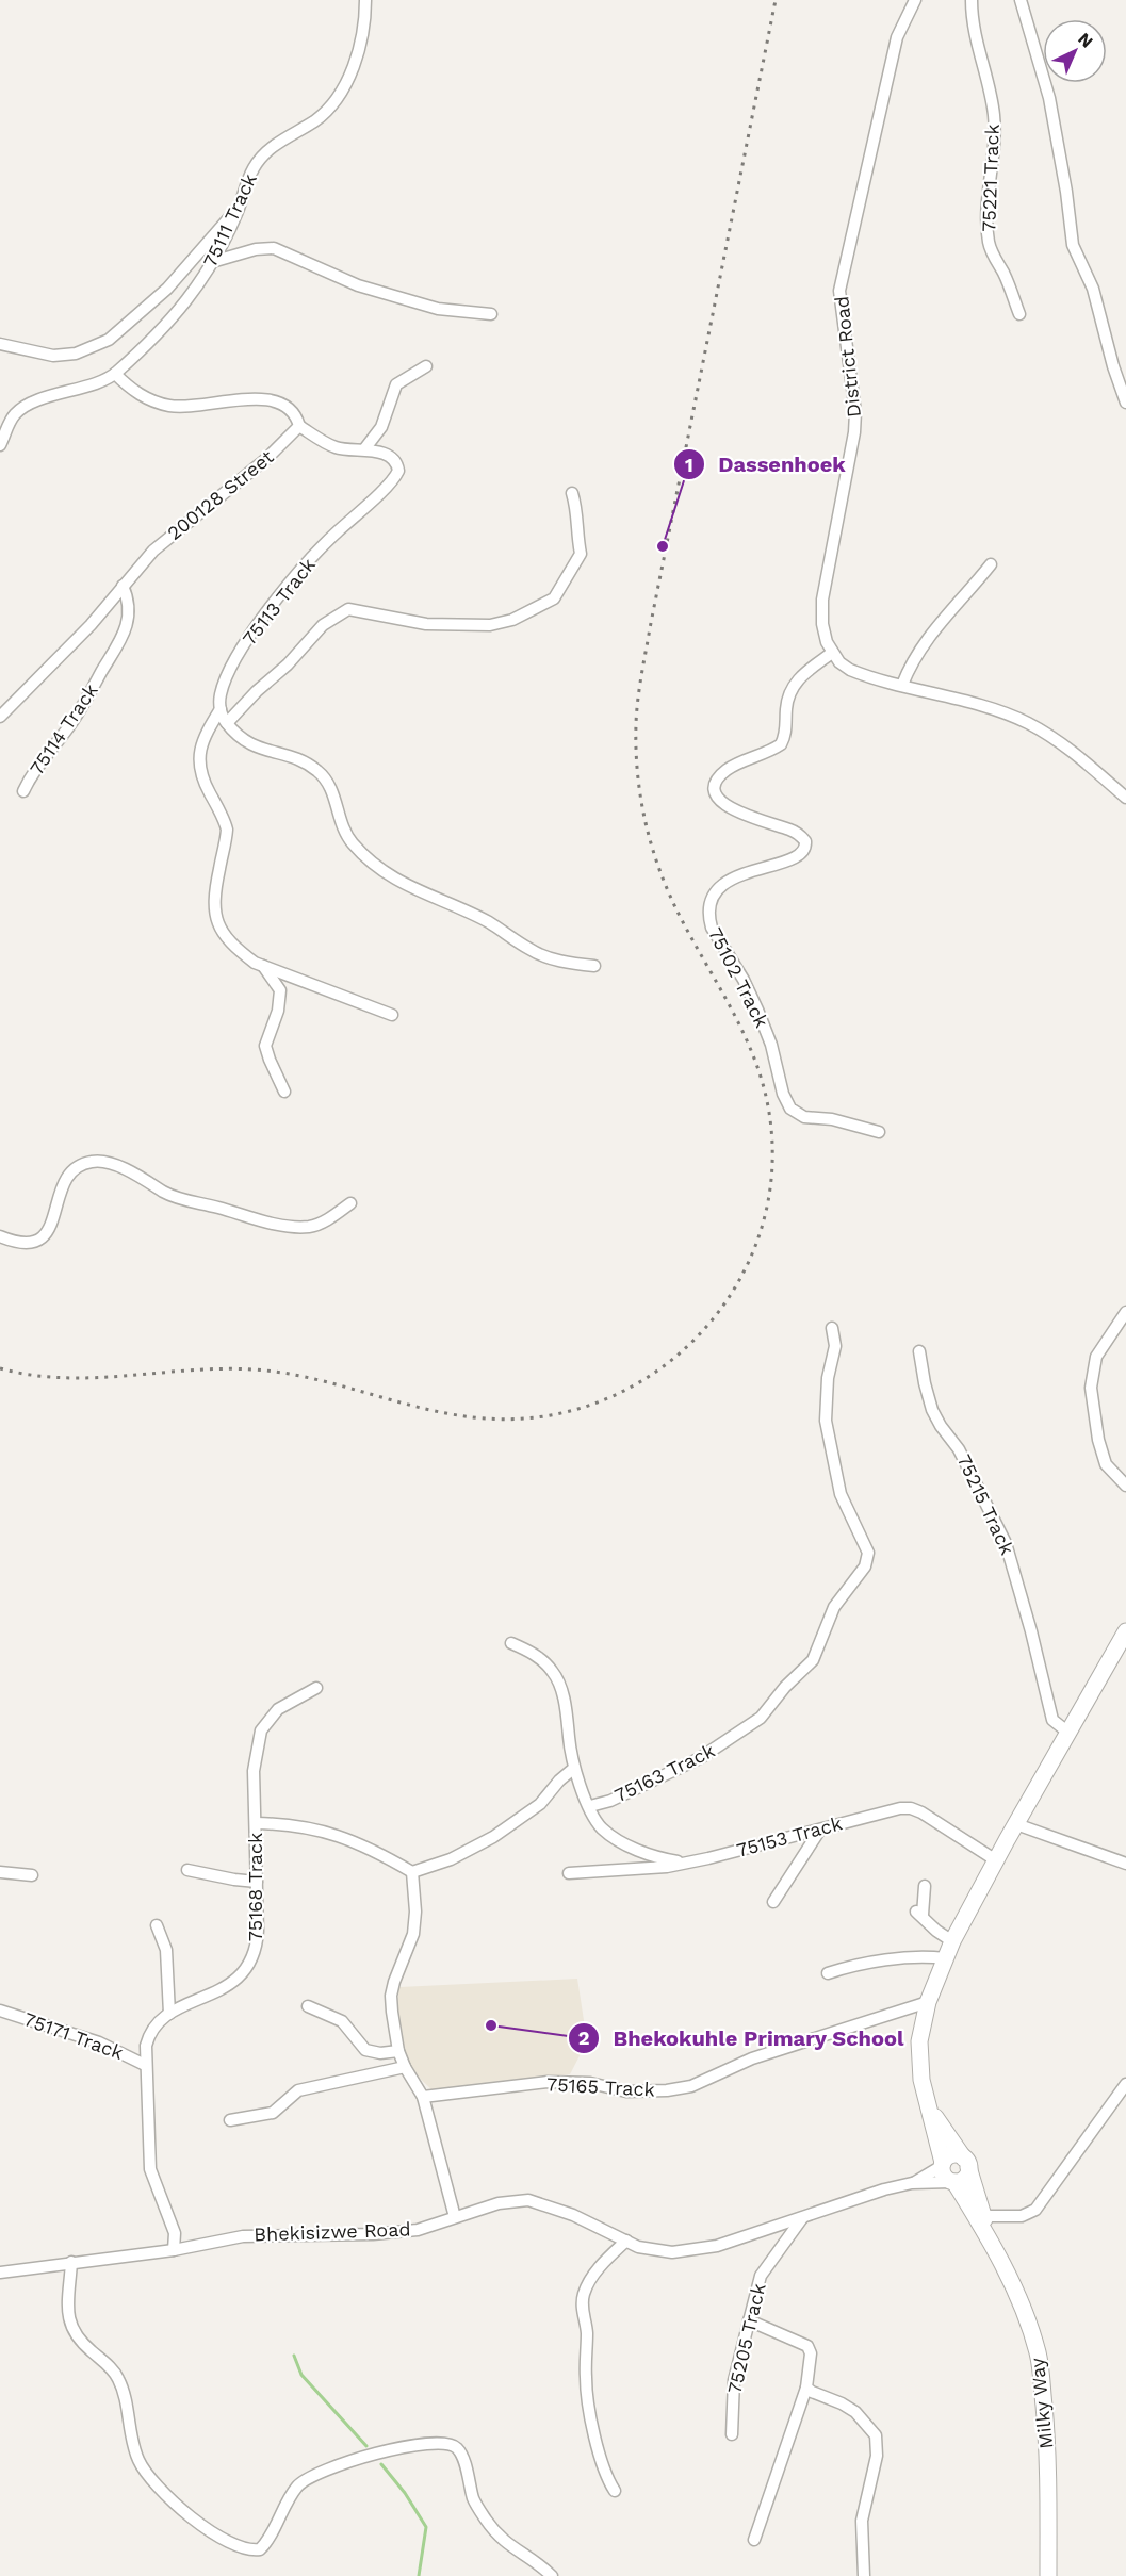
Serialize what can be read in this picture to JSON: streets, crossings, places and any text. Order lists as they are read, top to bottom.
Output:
{
  "streets": {
    "street": [
      "75221 Track",
      "75111 Track",
      "District Road",
      "200128 Street",
      "75113 Track",
      "75114 Track",
      "75102 Track",
      "75215 Track",
      "75163 Track",
      "75153 Track",
      "75168 Track",
      "75171 Track",
      "75165 Track",
      "Bhekisizwe Road",
      "75205 Track",
      "Milky Way"
    ]
  },
  "crossings": [
    ["District Road", "75102 Track"],
    ["200128 Street", "75114 Track"],
    ["75215 Track", "Milky Way"],
    ["75163 Track", "75153 Track"],
    ["75153 Track", "Milky Way"],
    ["75168 Track", "75171 Track"],
    ["75168 Track", "Bhekisizwe Road"],
    ["75165 Track", "Milky Way"],
    ["Bhekisizwe Road", "75205 Track"],
    ["Bhekisizwe Road", "Milky Way"]
  ],
  "places": ["Dassenhoek", "Bhekokuhle Primary School"],
  "north": "top right"
}
